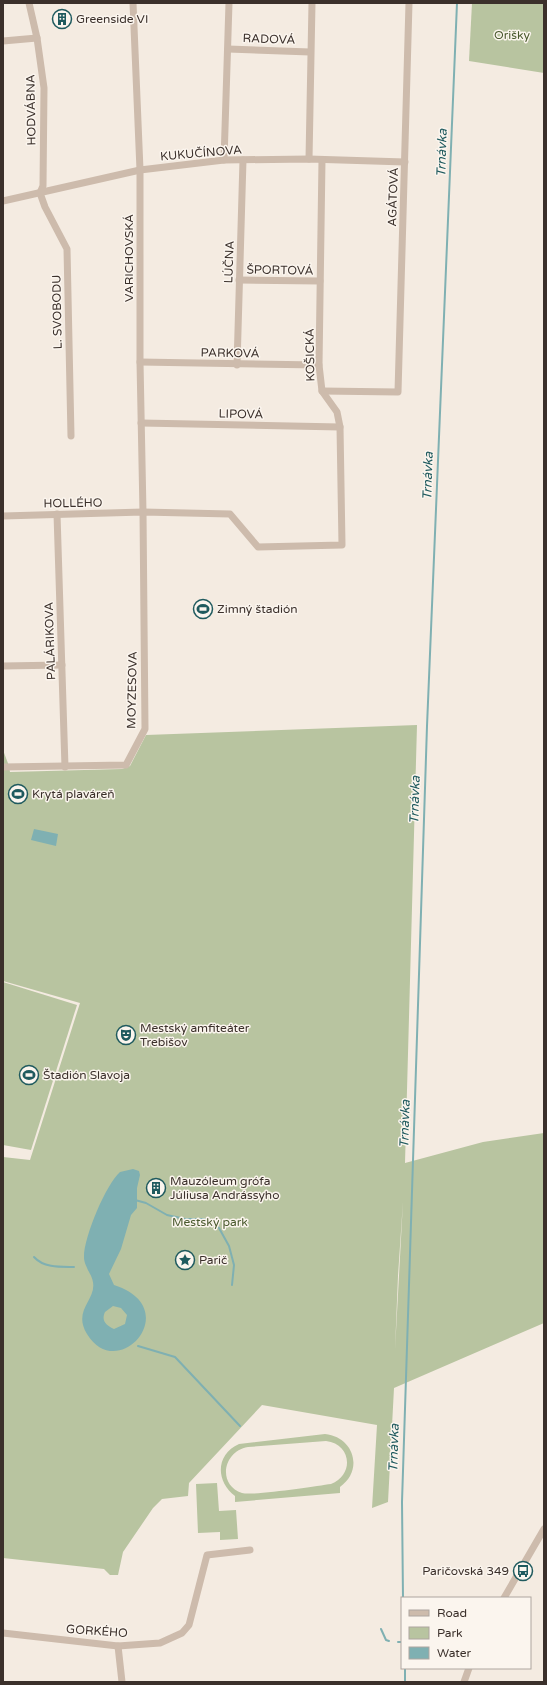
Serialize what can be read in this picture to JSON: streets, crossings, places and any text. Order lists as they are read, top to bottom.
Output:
{
  "streets": {
    "street": [
      "RADOVÁ",
      "HODVÁBNA",
      "KUKUČÍNOVA",
      "AGÁTOVÁ",
      "VARICHOVSKÁ",
      "LÚČNA",
      "ŠPORTOVÁ",
      "L. SVOBODU",
      "PARKOVÁ",
      "KOŠICKÁ",
      "LIPOVÁ",
      "HOLLÉHO",
      "PALÁRIKOVA",
      "MOYZESOVA",
      "GORKÉHO"
    ]
  },
  "crossings": [
    ["HODVÁBNA", "KUKUČÍNOVA"],
    ["HODVÁBNA", "L. SVOBODU"],
    ["KUKUČÍNOVA", "AGÁTOVÁ"],
    ["KUKUČÍNOVA", "VARICHOVSKÁ"],
    ["KUKUČÍNOVA", "LÚČNA"],
    ["KUKUČÍNOVA", "L. SVOBODU"],
    ["KUKUČÍNOVA", "KOŠICKÁ"],
    ["AGÁTOVÁ", "KOŠICKÁ"],
    ["VARICHOVSKÁ", "PARKOVÁ"],
    ["VARICHOVSKÁ", "LIPOVÁ"],
    ["VARICHOVSKÁ", "HOLLÉHO"],
    ["VARICHOVSKÁ", "MOYZESOVA"],
    ["LÚČNA", "ŠPORTOVÁ"],
    ["LÚČNA", "PARKOVÁ"],
    ["ŠPORTOVÁ", "KOŠICKÁ"],
    ["PARKOVÁ", "KOŠICKÁ"],
    ["KOŠICKÁ", "LIPOVÁ"],
    ["KOŠICKÁ", "HOLLÉHO"],
    ["HOLLÉHO", "PALÁRIKOVA"],
    ["HOLLÉHO", "MOYZESOVA"],
    ["PALÁRIKOVA", "MOYZESOVA"]
  ],
  "water": ["Trnávka"],
  "parks": ["Orišky", "Mestský park"],
  "places": {
    "building": ["Greenside VI", "Mauzóleum grófa Júliusa Andrássyho"],
    "sports": ["Zimný štadión", "Krytá plaváreň", "Štadión Slavoja"],
    "theatre": ["Mestský amfiteáter Trebišov"],
    "place": ["Parič"],
    "bus stop": ["Paričovská 349"]
  },
  "legend": ["Road", "Park", "Water"]
}
